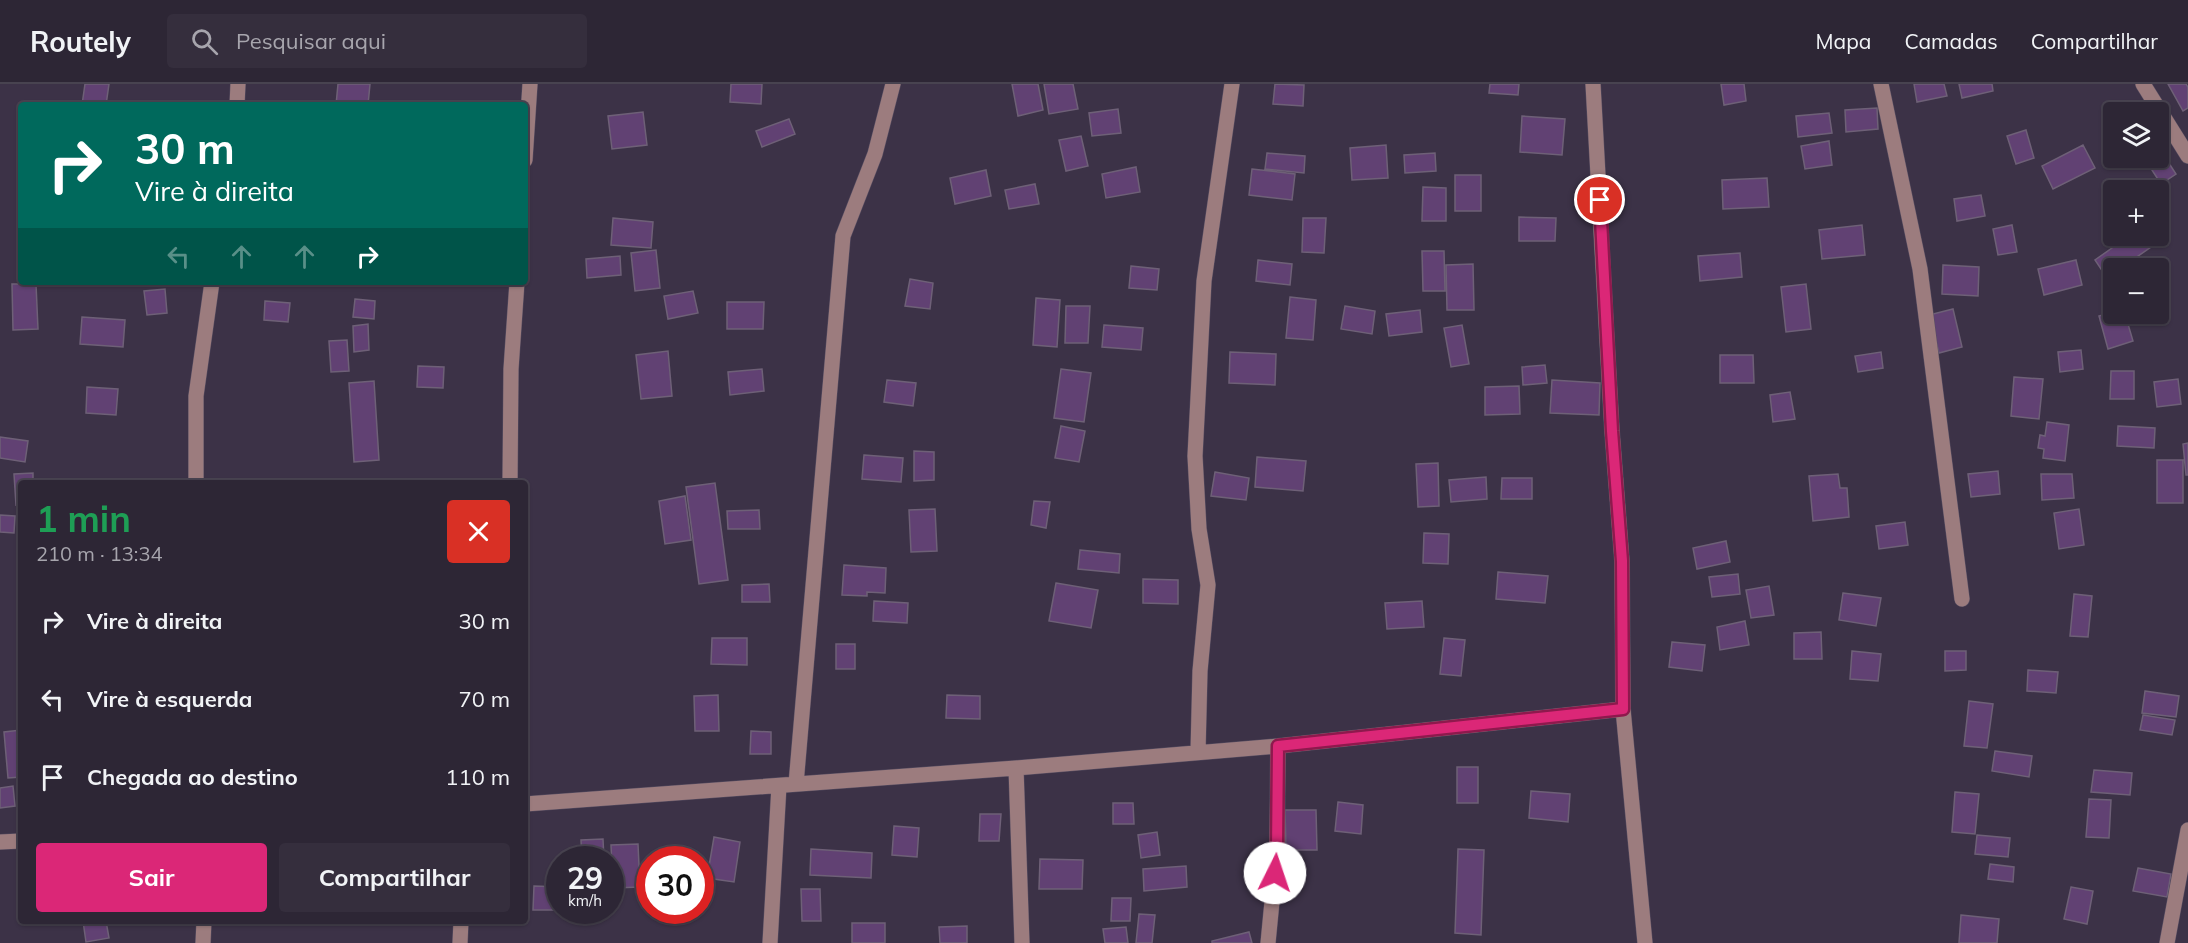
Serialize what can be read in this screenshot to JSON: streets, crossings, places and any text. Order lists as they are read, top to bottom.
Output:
{
  "page": {
    "header": "Routely",
    "search": "Pesquisar aqui",
    "nav": ["Mapa", "Camadas", "Compartilhar"],
    "map_buttons": ["+", "−"],
    "turn": ["30 m", "Vire à direita"],
    "heading": ["1 min", "210 m · 13:34"],
    "list": [
      {
        "name": "Vire à direita",
        "value": "30 m"
      },
      {
        "name": "Vire à esquerda",
        "value": "70 m"
      },
      {
        "name": "Chegada ao destino",
        "value": "110 m"
      }
    ],
    "buttons": ["Sair", "Compartilhar"],
    "speed": "29 km/h",
    "limit": "30"
  }
}
